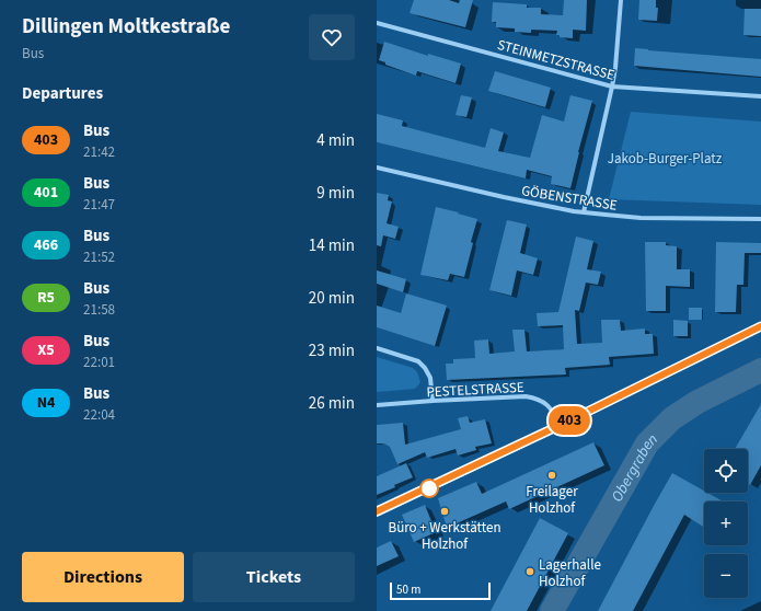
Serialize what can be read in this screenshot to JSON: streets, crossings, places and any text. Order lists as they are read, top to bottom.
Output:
{
  "streets": {
    "street": ["STEINMETZSTRASSE", "GÖBENSTRASSE", "PESTELSTRASSE"]
  },
  "water": ["Obergraben"],
  "parks": ["Jakob-Burger-Platz"],
  "places": ["Freilager Holzhof", "Büro + Werkstätten Holzhof", "Lagerhalle Holzhof"],
  "lines": ["bus line 403"],
  "scale_bar": "50 m",
  "page": {
    "heading": [
      ["Dillingen Moltkestraße", "Bus"],
      "Departures"
    ],
    "on_map": "403",
    "list": [
      {
        "mark": "403",
        "name": "Bus",
        "note": "21:42",
        "value": "4 min"
      },
      {
        "mark": "401",
        "name": "Bus",
        "note": "21:47",
        "value": "9 min"
      },
      {
        "mark": "466",
        "name": "Bus",
        "note": "21:52",
        "value": "14 min"
      },
      {
        "mark": "R5",
        "name": "Bus",
        "note": "21:58",
        "value": "20 min"
      },
      {
        "mark": "X5",
        "name": "Bus",
        "note": "22:01",
        "value": "23 min"
      },
      {
        "mark": "N4",
        "name": "Bus",
        "note": "22:04",
        "value": "26 min"
      }
    ],
    "map_buttons": ["+", "−"],
    "buttons": ["Directions", "Tickets"],
    "scale": "50 m"
  }
}
